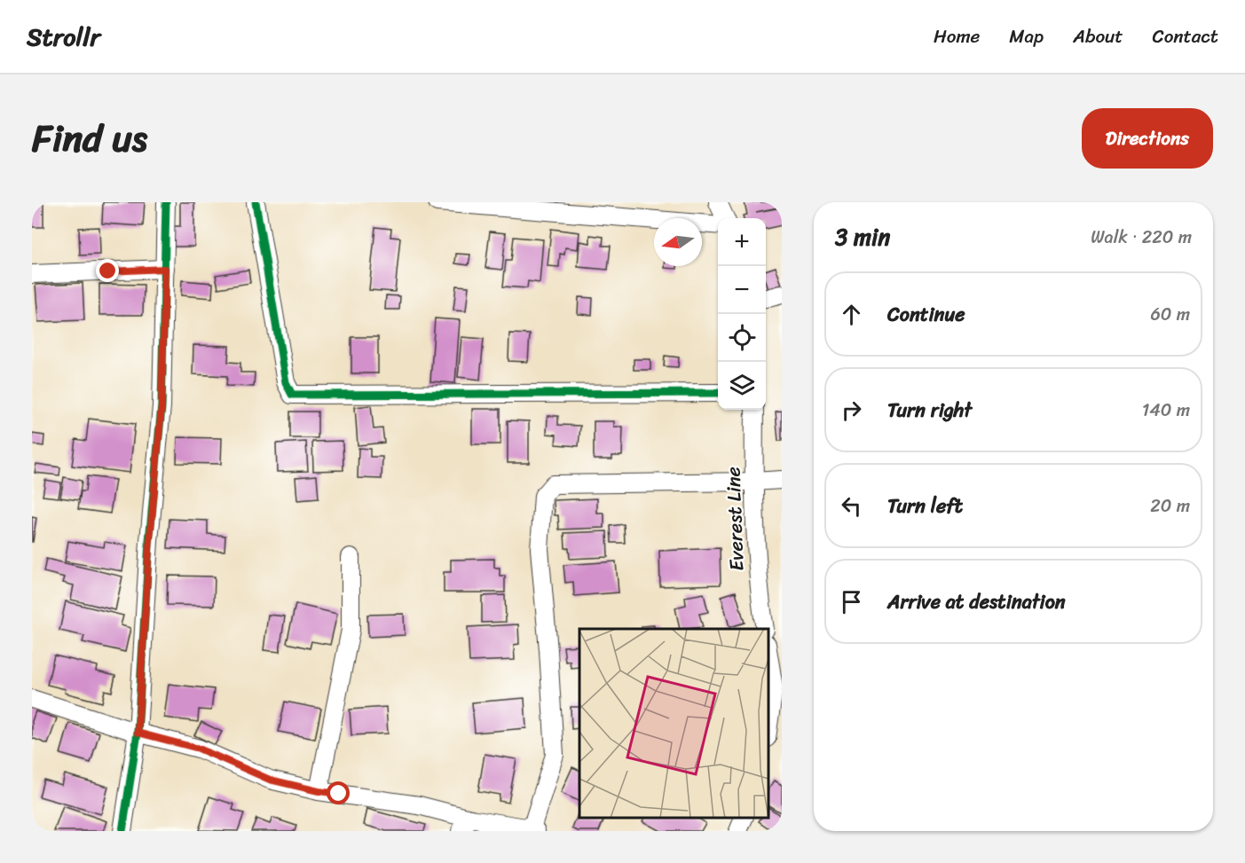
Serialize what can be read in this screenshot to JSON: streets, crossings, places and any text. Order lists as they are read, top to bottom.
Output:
{
  "streets": {
    "street": ["Everest Line"]
  },
  "north": "left",
  "page": {
    "header": "Strollr",
    "nav": [
      "Home",
      "Map",
      "About",
      "Contact"
    ],
    "title": "Find us",
    "buttons": "Directions",
    "heading": ["3 min", "Walk · 220 m"],
    "map_buttons": ["+", "−"],
    "list": [
      ["Continue", "60 m"],
      ["Turn right", "140 m"],
      ["Turn left", "20 m"],
      "Arrive at destination"
    ]
  }
}
